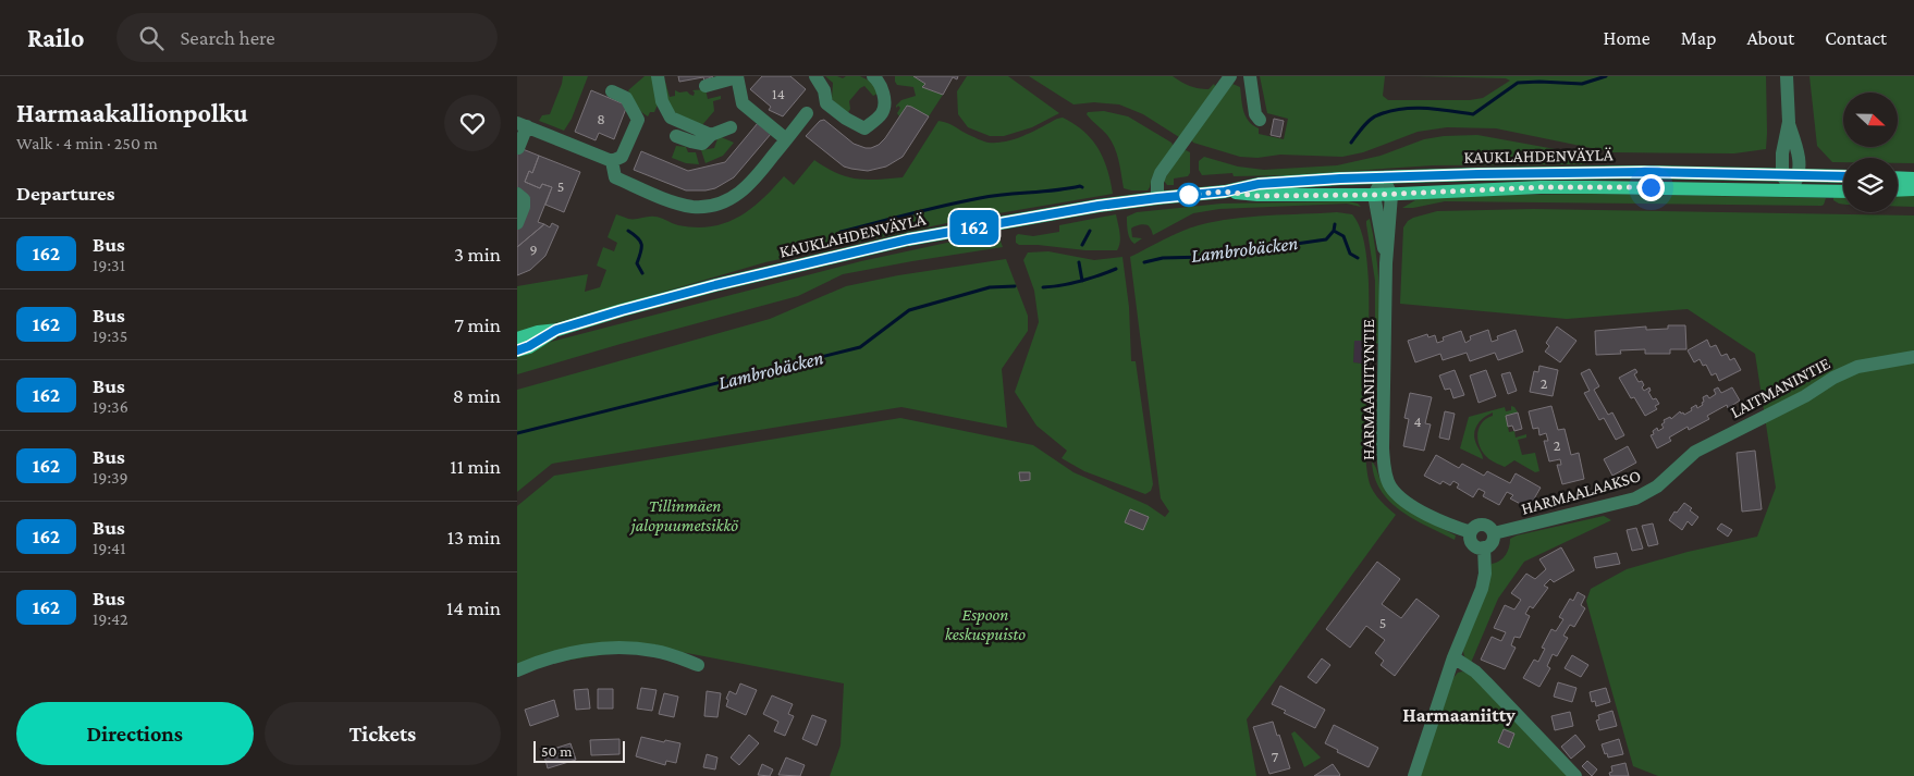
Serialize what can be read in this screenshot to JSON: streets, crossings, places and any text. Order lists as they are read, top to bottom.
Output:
{
  "streets": {
    "main road": ["KAUKLAHDENVÄYLÄ"],
    "street": ["LAITMANINTIE", "HARMAANIITYNTIE", "HARMAALAAKSO"]
  },
  "crossings": [
    ["KAUKLAHDENVÄYLÄ", "HARMAANIITYNTIE"],
    ["LAITMANINTIE", "HARMAALAAKSO"],
    ["HARMAANIITYNTIE", "HARMAALAAKSO"]
  ],
  "districts": ["Harmaaniitty"],
  "water": ["Lambrobäcken"],
  "parks": ["Tillinmäen jalopuumetsikkö", "Espoon keskuspuisto"],
  "lines": ["bus line 162"],
  "house_numbers": [
    "14",
    "8",
    "5",
    "9",
    "2",
    "4",
    "2",
    "5",
    "7"
  ],
  "scale_bar": "50 m",
  "north": "right",
  "page": {
    "header": "Railo",
    "search": "Search here",
    "nav": [
      "Home",
      "Map",
      "About",
      "Contact"
    ],
    "heading": [
      ["Harmaakallionpolku", "Walk · 4 min · 250 m"],
      "Departures"
    ],
    "on_map": "162",
    "list": [
      {
        "mark": "162",
        "name": "Bus",
        "note": "19:31",
        "value": "3 min"
      },
      {
        "mark": "162",
        "name": "Bus",
        "note": "19:35",
        "value": "7 min"
      },
      {
        "mark": "162",
        "name": "Bus",
        "note": "19:36",
        "value": "8 min"
      },
      {
        "mark": "162",
        "name": "Bus",
        "note": "19:39",
        "value": "11 min"
      },
      {
        "mark": "162",
        "name": "Bus",
        "note": "19:41",
        "value": "13 min"
      },
      {
        "mark": "162",
        "name": "Bus",
        "note": "19:42",
        "value": "14 min"
      }
    ],
    "buttons": ["Directions", "Tickets"],
    "scale": "50 m"
  }
}
